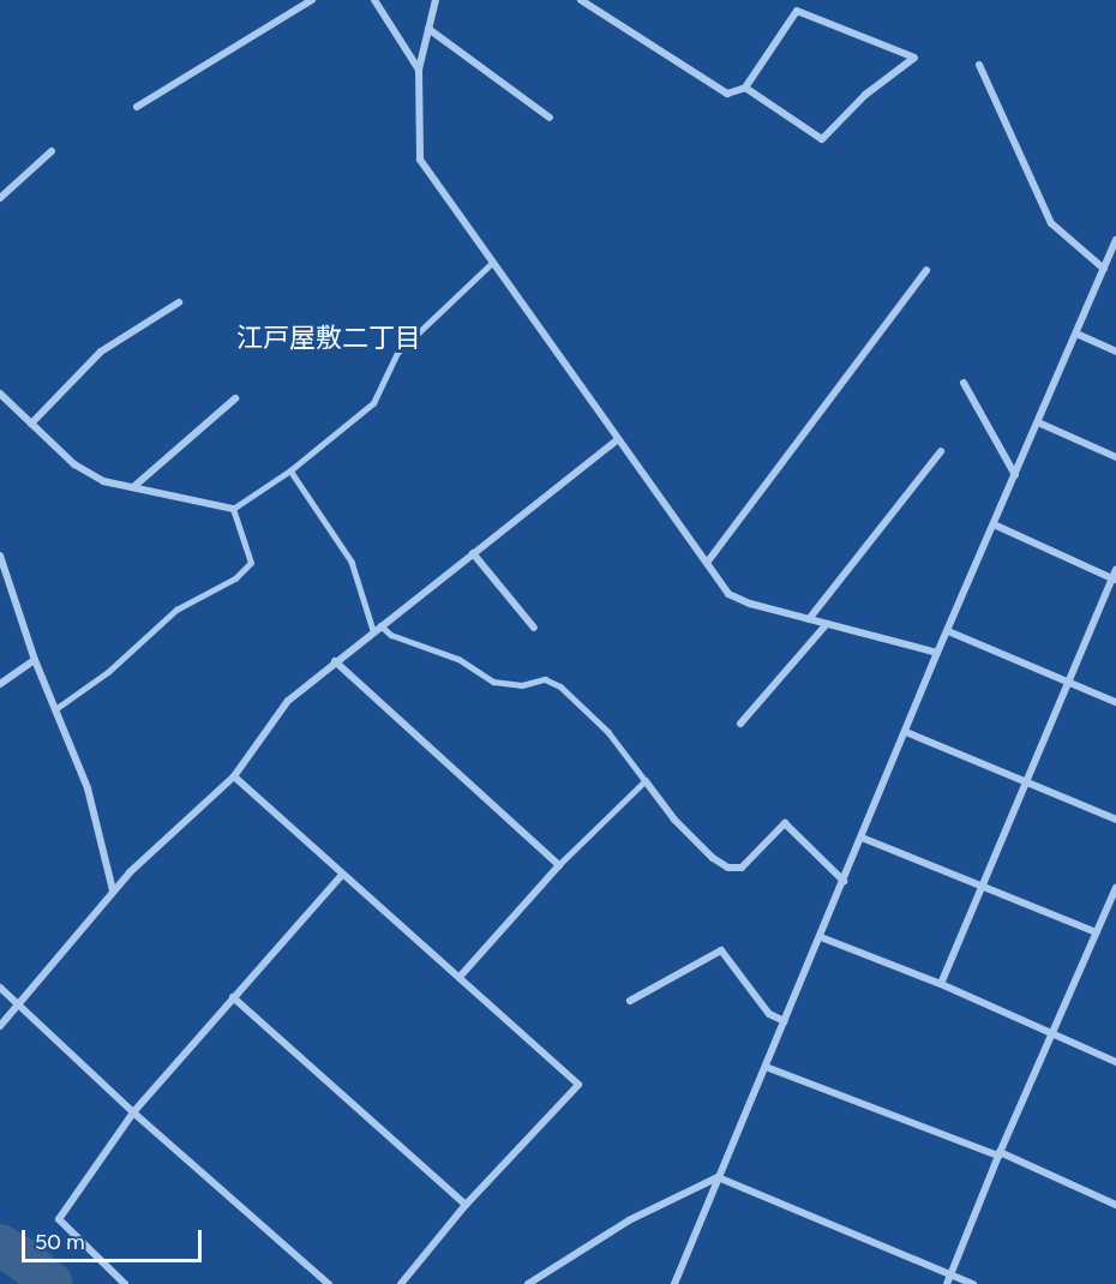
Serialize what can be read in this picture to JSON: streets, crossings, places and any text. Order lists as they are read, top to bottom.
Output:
{
  "districts": ["江戸屋敷二丁目"],
  "scale_bar": "50 m"
}
